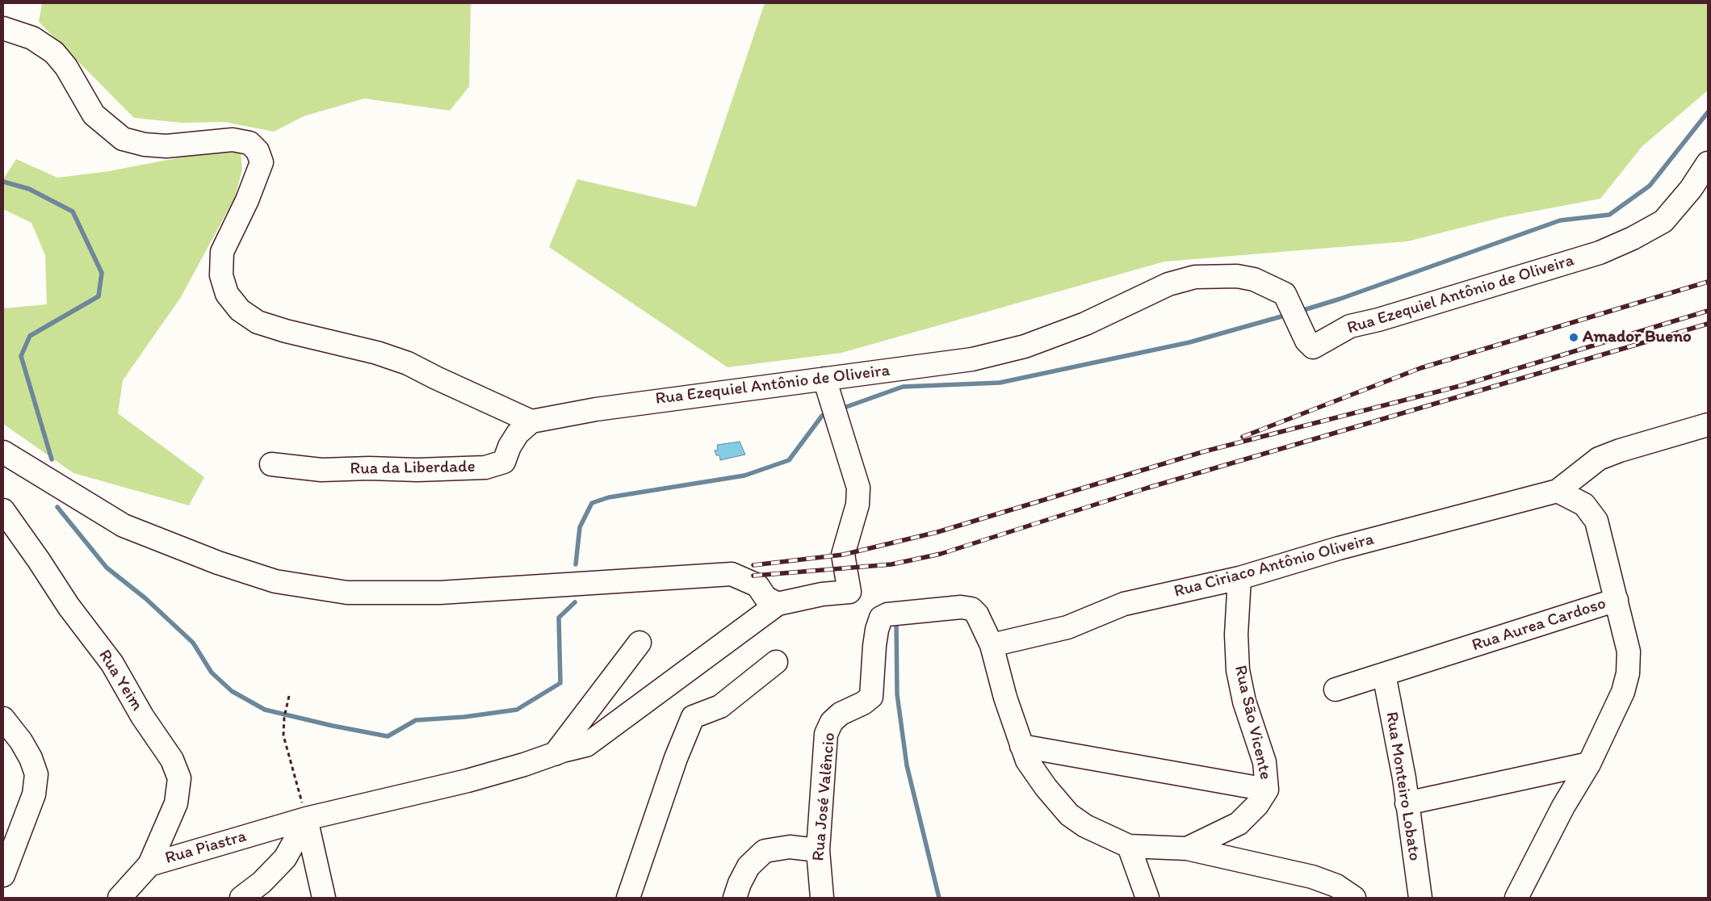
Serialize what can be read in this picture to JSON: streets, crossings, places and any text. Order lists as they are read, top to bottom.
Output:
{
  "streets": {
    "street": [
      "Rua Ezequiel Antônio de Oliveira",
      "Rua da Liberdade",
      "Rua Ciriaco Antônio Oliveira",
      "Rua Aurea Cardoso",
      "Rua Yeim",
      "Rua São Vicente",
      "Rua Monteiro Lobato",
      "Rua José Valêncio",
      "Rua Piastra"
    ]
  },
  "crossings": [
    ["Rua Ezequiel Antônio de Oliveira", "Rua da Liberdade"],
    ["Rua Ciriaco Antônio Oliveira", "Rua São Vicente"],
    ["Rua Ciriaco Antônio Oliveira", "Rua José Valêncio"],
    ["Rua Aurea Cardoso", "Rua Monteiro Lobato"],
    ["Rua Yeim", "Rua Piastra"]
  ],
  "places": ["Amador Bueno"]
}
